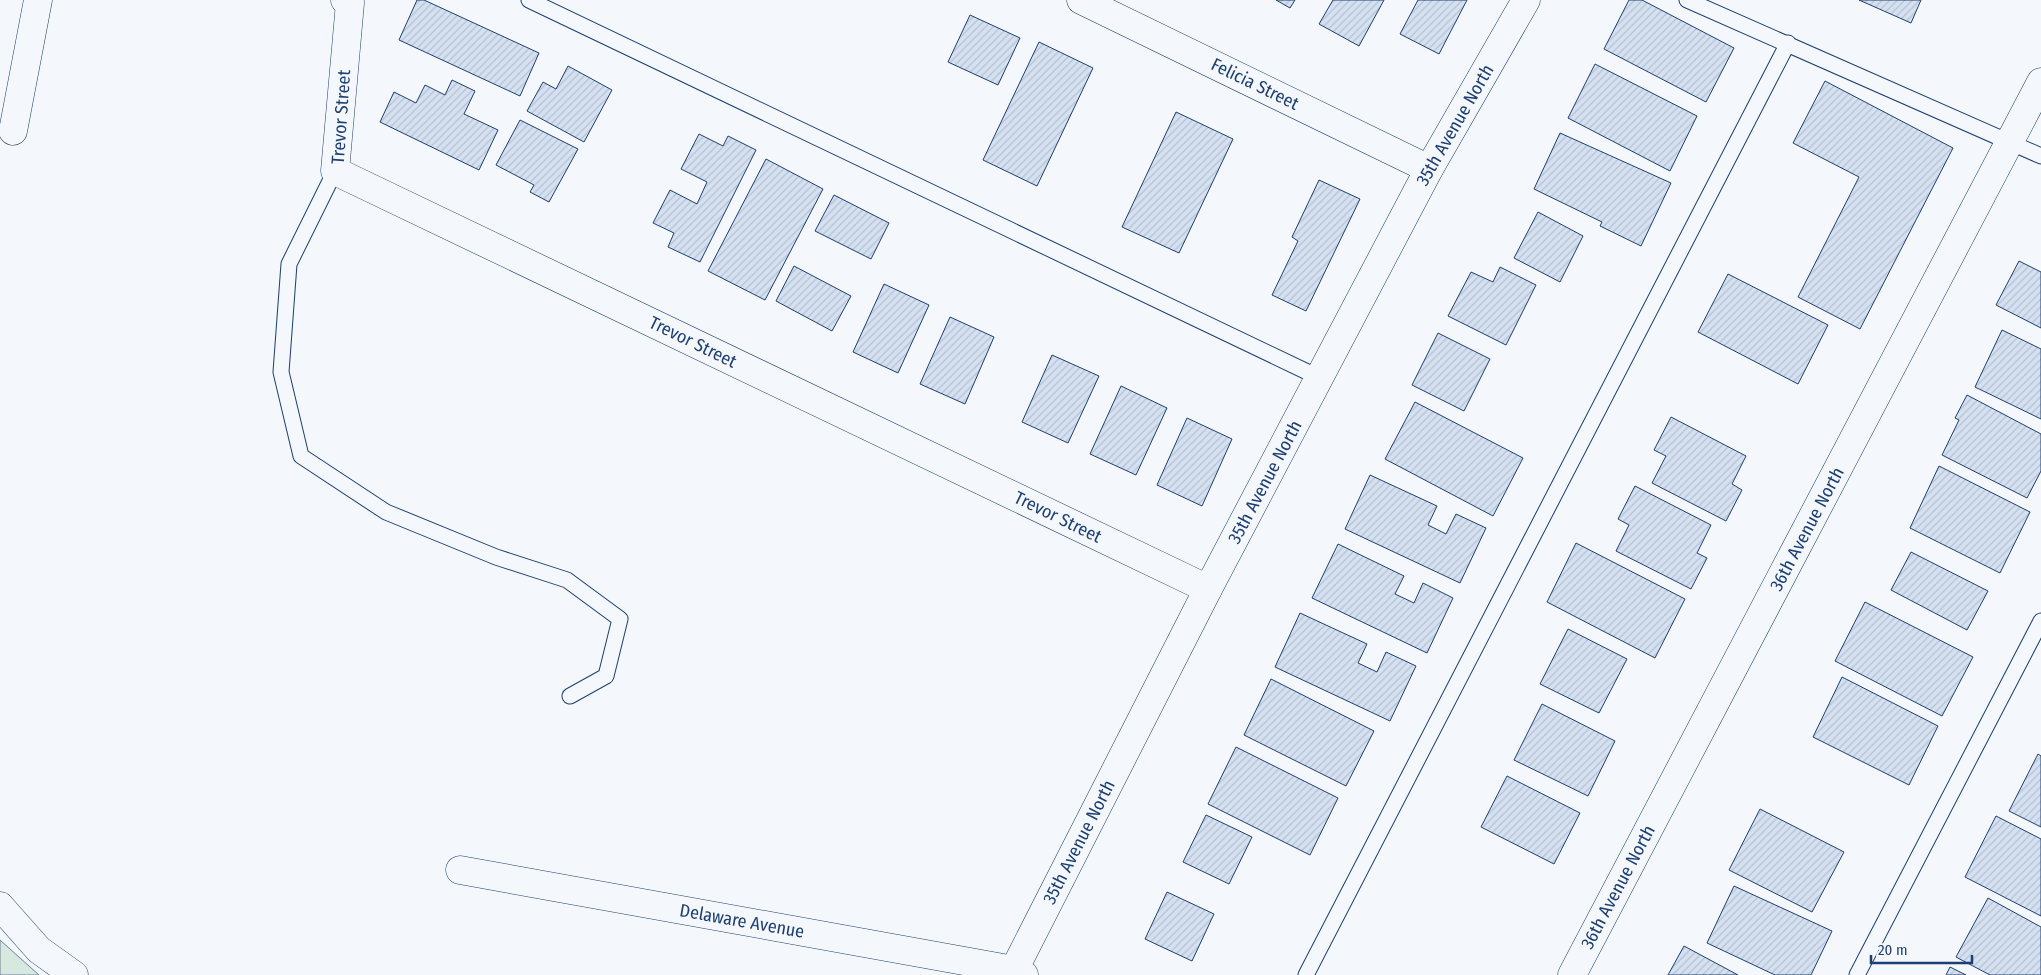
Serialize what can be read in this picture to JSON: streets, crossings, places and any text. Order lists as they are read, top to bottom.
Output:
{
  "streets": {
    "main road": [
      "Felicia Street",
      "Trevor Street",
      "35th Avenue North",
      "36th Avenue North",
      "Delaware Avenue"
    ]
  },
  "crossings": [
    ["Felicia Street", "35th Avenue North"],
    ["Trevor Street", "35th Avenue North"],
    ["35th Avenue North", "Delaware Avenue"]
  ],
  "scale_bar": "20 m"
}
